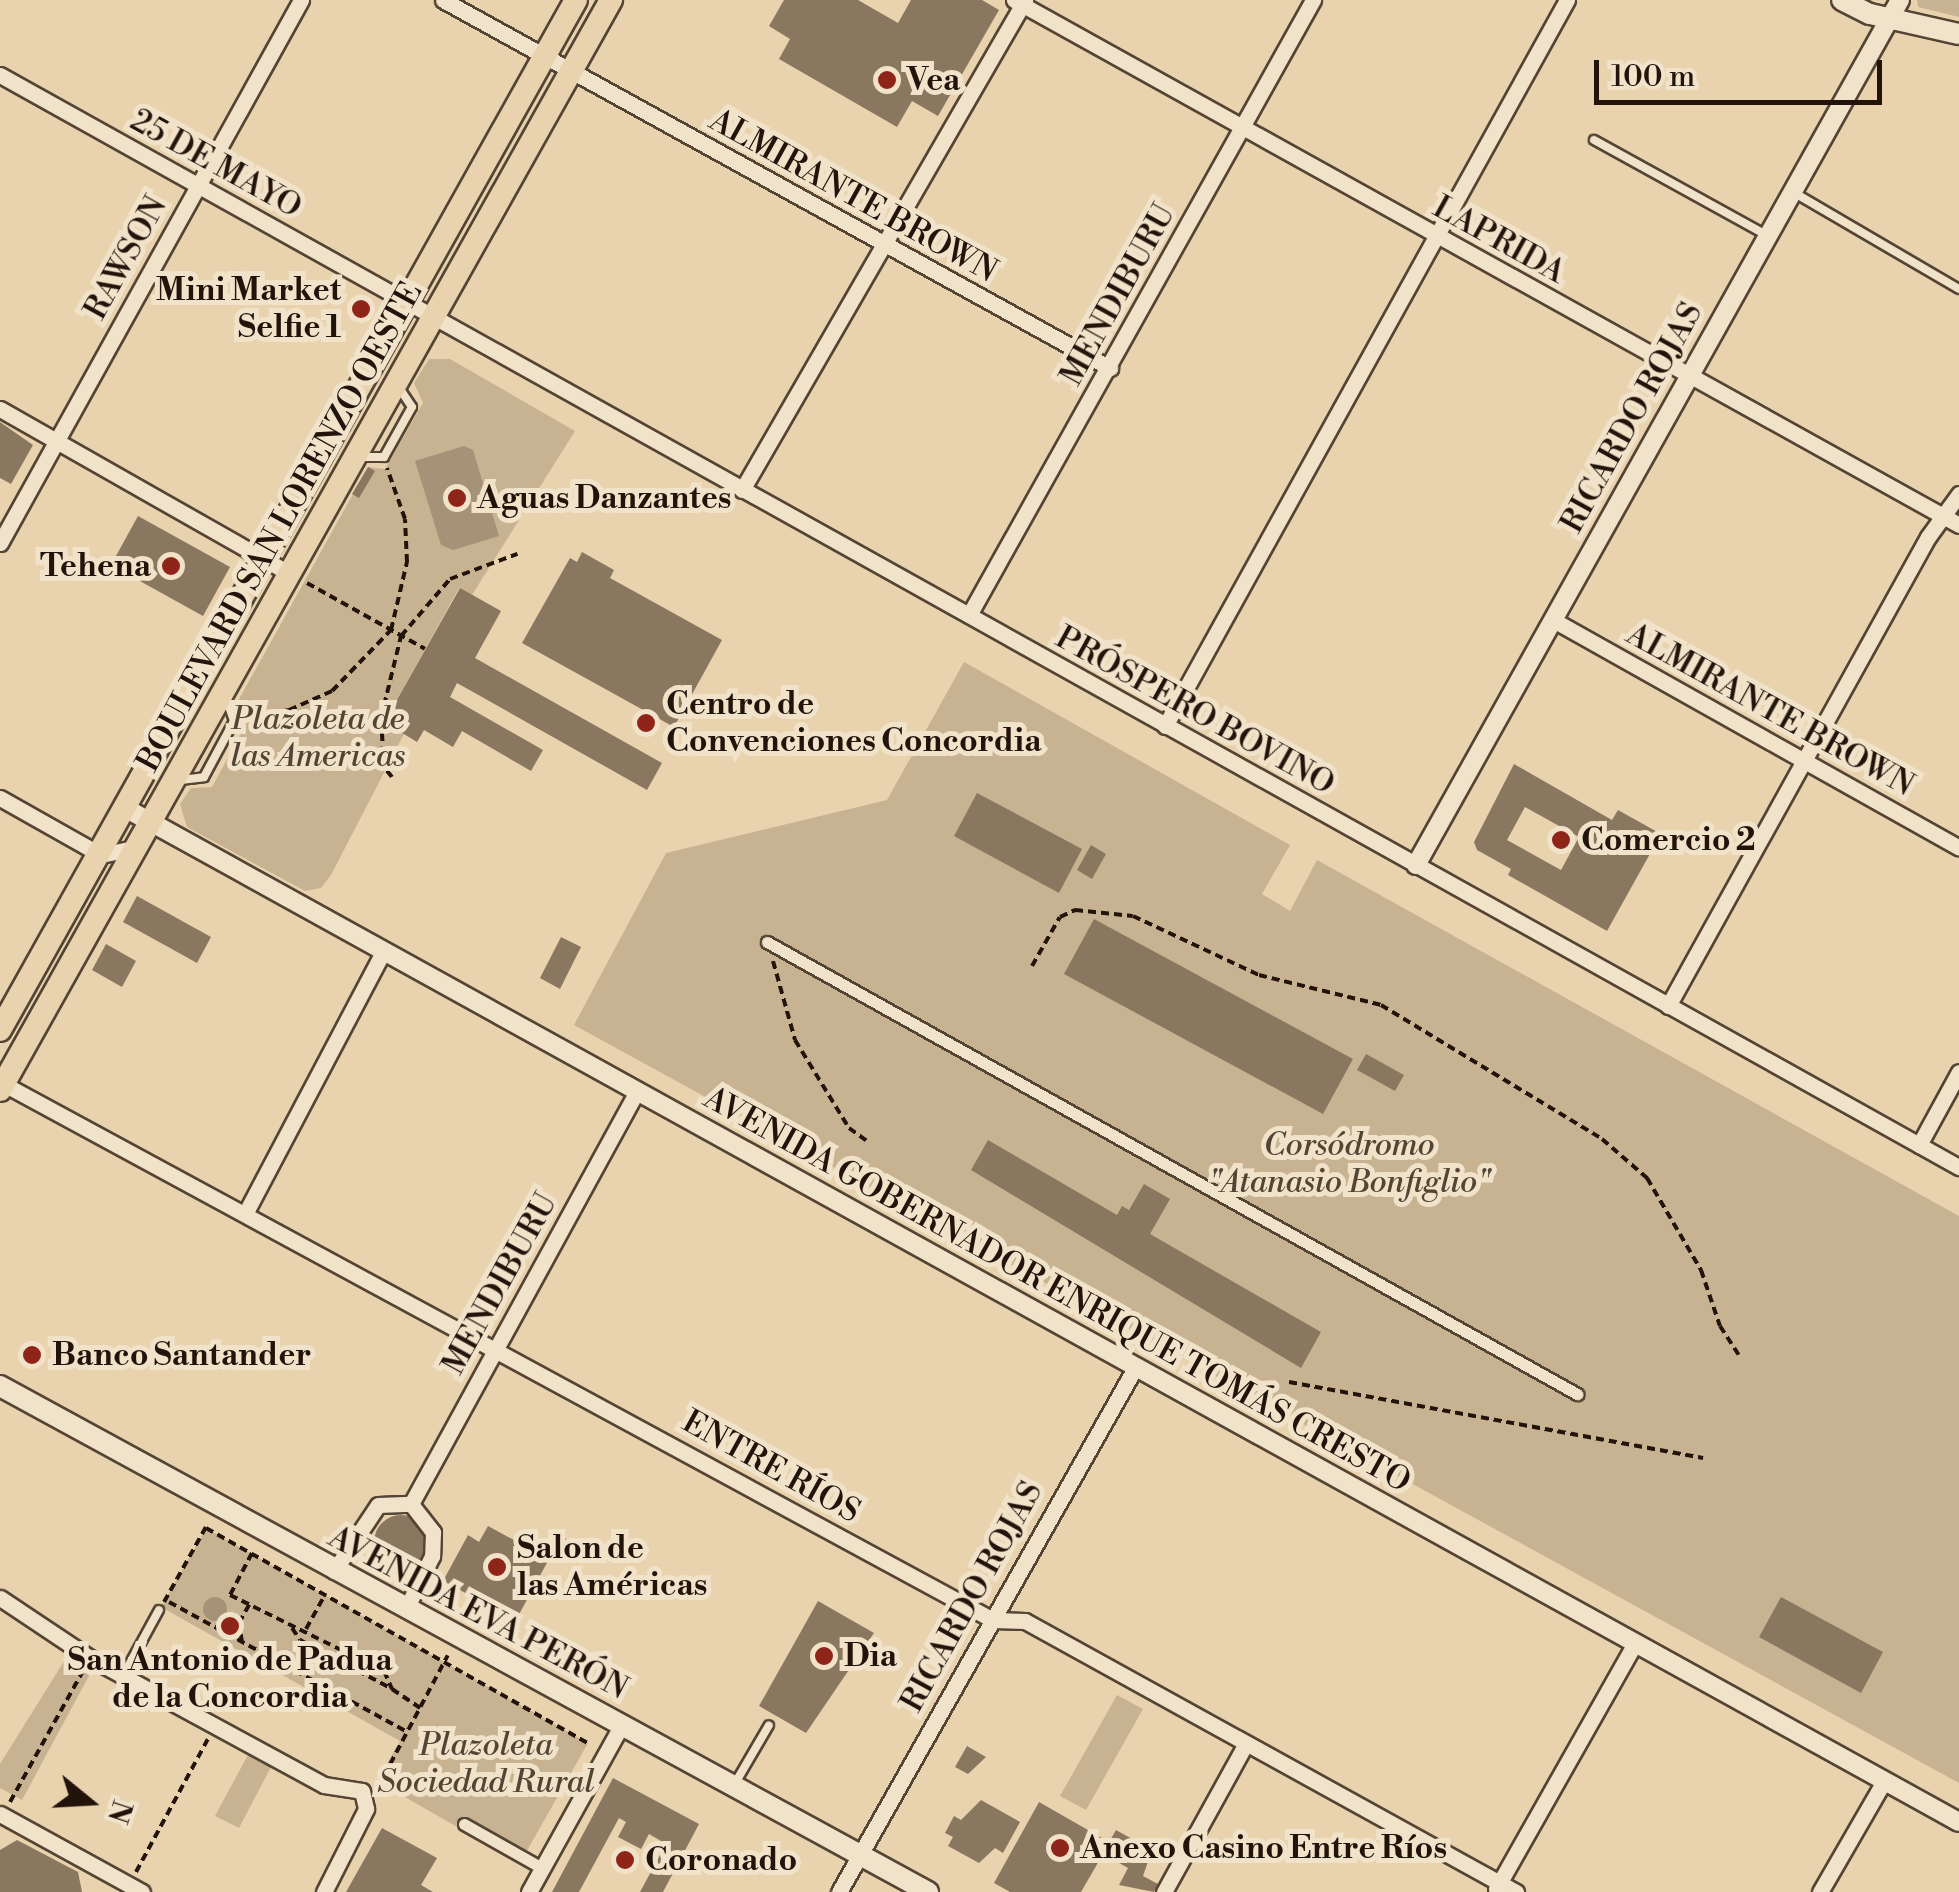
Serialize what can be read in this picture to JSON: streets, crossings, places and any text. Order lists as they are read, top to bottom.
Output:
{
  "streets": {
    "main road": ["BOULEVARD SAN LORENZO OESTE", "AVENIDA EVA PERÓN"],
    "street": [
      "25 DE MAYO",
      "ALMIRANTE BROWN",
      "LAPRIDA",
      "RAWSON",
      "MENDIBURU",
      "RICARDO ROJAS",
      "PRÓSPERO BOVINO",
      "AVENIDA GOBERNADOR ENRIQUE TOMÁS CRESTO",
      "ENTRE RÍOS"
    ]
  },
  "crossings": [
    ["25 DE MAYO", "RAWSON"],
    ["25 DE MAYO", "BOULEVARD SAN LORENZO OESTE"],
    ["25 DE MAYO", "PRÓSPERO BOVINO"],
    ["ALMIRANTE BROWN", "MENDIBURU"],
    ["ALMIRANTE BROWN", "RICARDO ROJAS"],
    ["ALMIRANTE BROWN", "BOULEVARD SAN LORENZO OESTE"],
    ["LAPRIDA", "MENDIBURU"],
    ["LAPRIDA", "RICARDO ROJAS"],
    ["MENDIBURU", "PRÓSPERO BOVINO"],
    ["MENDIBURU", "AVENIDA GOBERNADOR ENRIQUE TOMÁS CRESTO"],
    ["MENDIBURU", "ENTRE RÍOS"],
    ["RICARDO ROJAS", "PRÓSPERO BOVINO"],
    ["RICARDO ROJAS", "AVENIDA GOBERNADOR ENRIQUE TOMÁS CRESTO"],
    ["RICARDO ROJAS", "ENTRE RÍOS"],
    ["RICARDO ROJAS", "AVENIDA EVA PERÓN"],
    ["BOULEVARD SAN LORENZO OESTE", "PRÓSPERO BOVINO"],
    ["BOULEVARD SAN LORENZO OESTE", "AVENIDA GOBERNADOR ENRIQUE TOMÁS CRESTO"],
    ["BOULEVARD SAN LORENZO OESTE", "ENTRE RÍOS"]
  ],
  "parks": ["Plazoleta de las Americas", "Corsódromo \"Atanasio Bonfiglio\"", "Plazoleta Sociedad Rural"],
  "places": [
    "Vea",
    "Mini Market Selfie 1",
    "Aguas Danzantes",
    "Tehena",
    "Centro de Convenciones Concordia",
    "Comercio 2",
    "Banco Santander",
    "Salon de las Américas",
    "San Antonio de Padua de la Concordia",
    "Dia",
    "Anexo Casino Entre Ríos",
    "Coronado"
  ],
  "scale_bar": "100 m",
  "north": "right"
}
